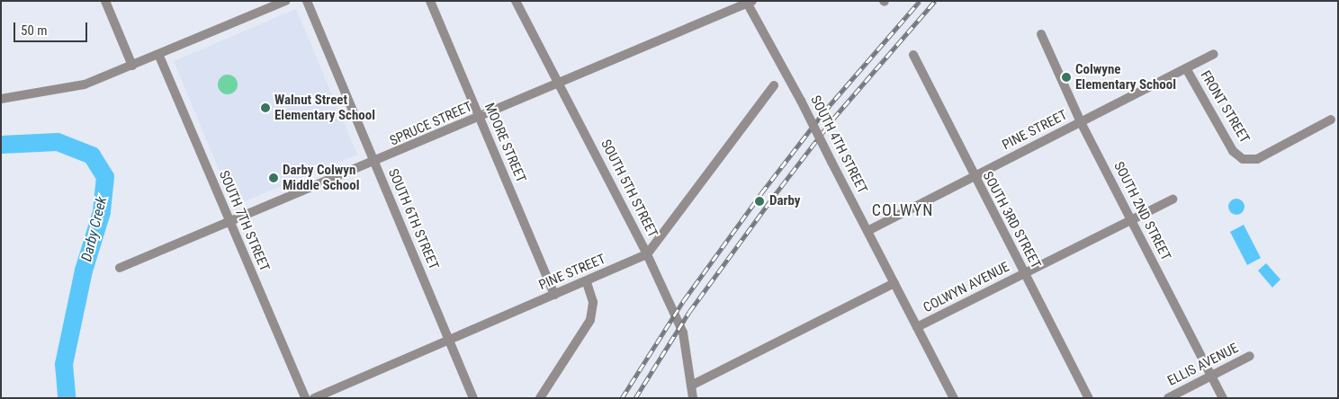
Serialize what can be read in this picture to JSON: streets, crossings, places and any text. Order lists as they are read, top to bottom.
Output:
{
  "streets": {
    "street": [
      "FRONT STREET",
      "SPRUCE STREET",
      "PINE STREET",
      "MOORE STREET",
      "SOUTH 4TH STREET",
      "SOUTH 5TH STREET",
      "SOUTH 2ND STREET",
      "SOUTH 6TH STREET",
      "SOUTH 3RD STREET",
      "SOUTH 7TH STREET",
      "COLWYN AVENUE",
      "ELLIS AVENUE"
    ]
  },
  "crossings": [
    ["FRONT STREET", "PINE STREET"],
    ["SPRUCE STREET", "MOORE STREET"],
    ["SPRUCE STREET", "SOUTH 4TH STREET"],
    ["SPRUCE STREET", "SOUTH 5TH STREET"],
    ["SPRUCE STREET", "SOUTH 6TH STREET"],
    ["SPRUCE STREET", "SOUTH 7TH STREET"],
    ["PINE STREET", "MOORE STREET"],
    ["PINE STREET", "SOUTH 4TH STREET"],
    ["PINE STREET", "SOUTH 5TH STREET"],
    ["PINE STREET", "SOUTH 2ND STREET"],
    ["PINE STREET", "SOUTH 6TH STREET"],
    ["PINE STREET", "SOUTH 3RD STREET"],
    ["SOUTH 4TH STREET", "COLWYN AVENUE"],
    ["SOUTH 2ND STREET", "COLWYN AVENUE"],
    ["SOUTH 2ND STREET", "ELLIS AVENUE"],
    ["SOUTH 3RD STREET", "COLWYN AVENUE"]
  ],
  "districts": ["COLWYN"],
  "water": ["Darby Creek"],
  "places": [
    "Colwyne Elementary School",
    "Walnut Street Elementary School",
    "Darby Colwyn Middle School",
    "Darby"
  ],
  "scale_bar": "50 m"
}
